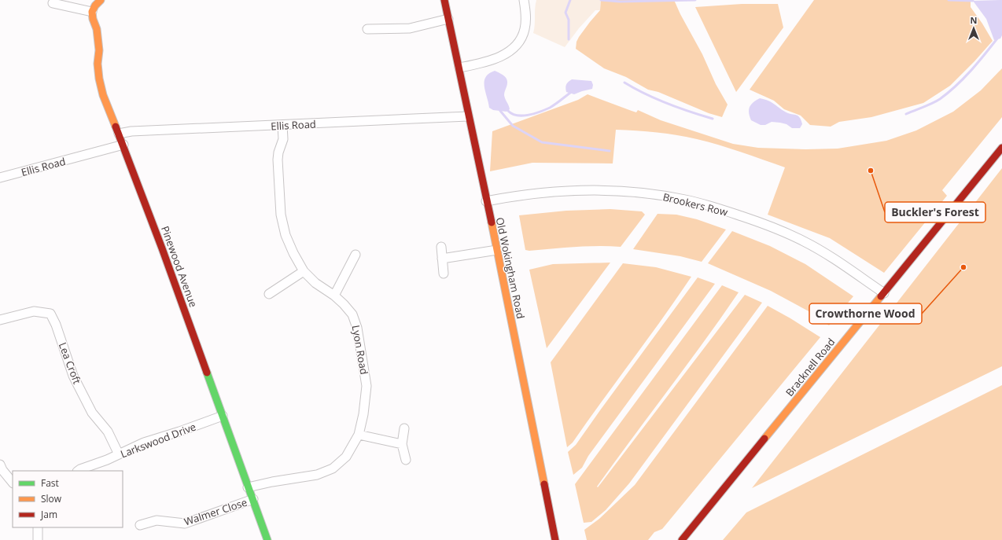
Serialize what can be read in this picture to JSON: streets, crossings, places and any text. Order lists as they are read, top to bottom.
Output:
{
  "streets": {
    "street": [
      "Ellis Road",
      "Brookers Row",
      "Pinewood Avenue",
      "Old Wokingham Road",
      "Lyon Road",
      "Lea Croft",
      "Bracknell Road",
      "Larkswood Drive",
      "Walmer Close"
    ]
  },
  "crossings": [
    ["Ellis Road", "Pinewood Avenue"],
    ["Ellis Road", "Old Wokingham Road"],
    ["Ellis Road", "Lyon Road"],
    ["Brookers Row", "Old Wokingham Road"],
    ["Brookers Row", "Bracknell Road"],
    ["Pinewood Avenue", "Lyon Road"],
    ["Pinewood Avenue", "Larkswood Drive"],
    ["Pinewood Avenue", "Walmer Close"],
    ["Lea Croft", "Larkswood Drive"]
  ],
  "places": ["Buckler's Forest", "Crowthorne Wood"],
  "legend": ["Fast", "Slow", "Jam"],
  "north": "top"
}
